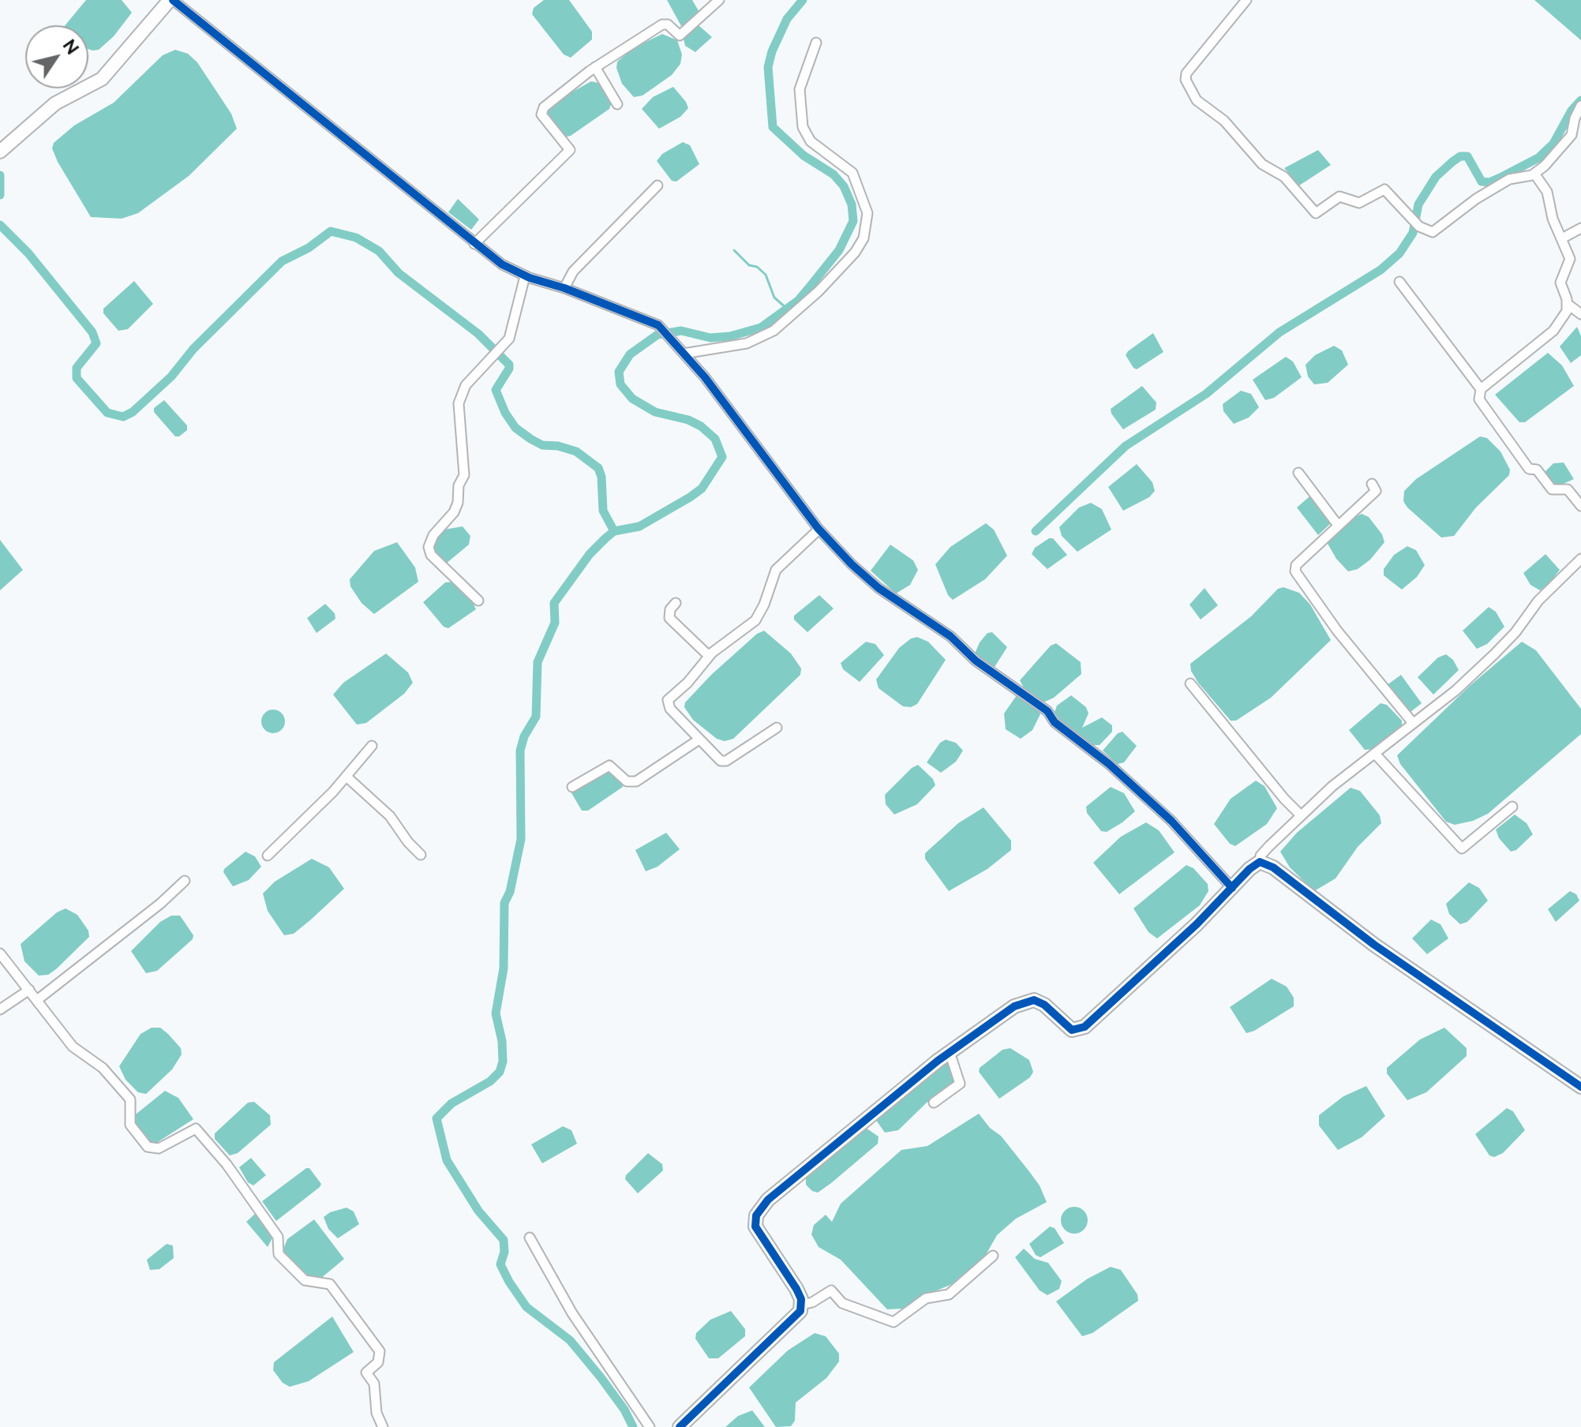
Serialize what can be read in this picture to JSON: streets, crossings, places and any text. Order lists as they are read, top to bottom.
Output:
{
  "north": "top right"
}
